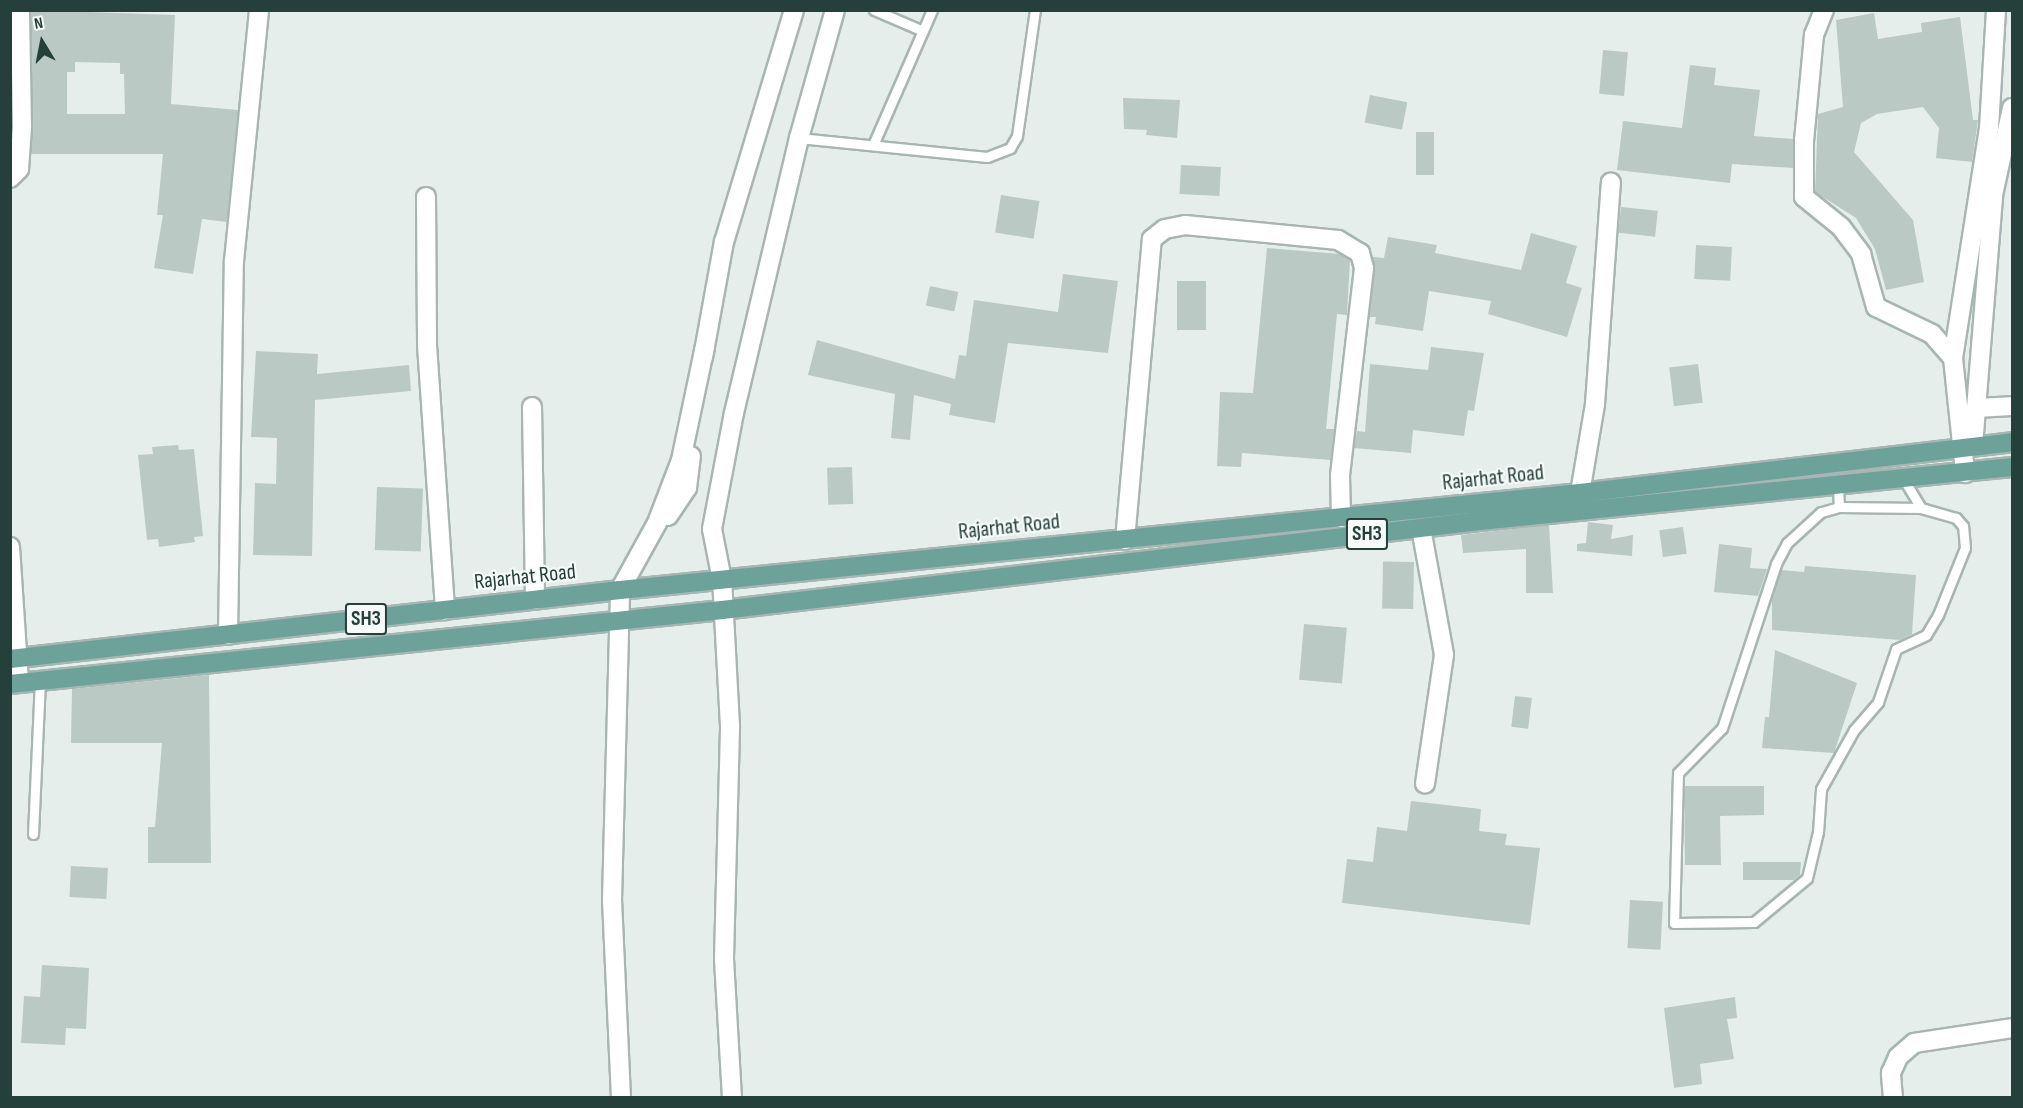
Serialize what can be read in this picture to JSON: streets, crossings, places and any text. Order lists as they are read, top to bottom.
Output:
{
  "streets": {
    "main road": ["Rajarhat Road", "SH3"]
  },
  "north": "top"
}
